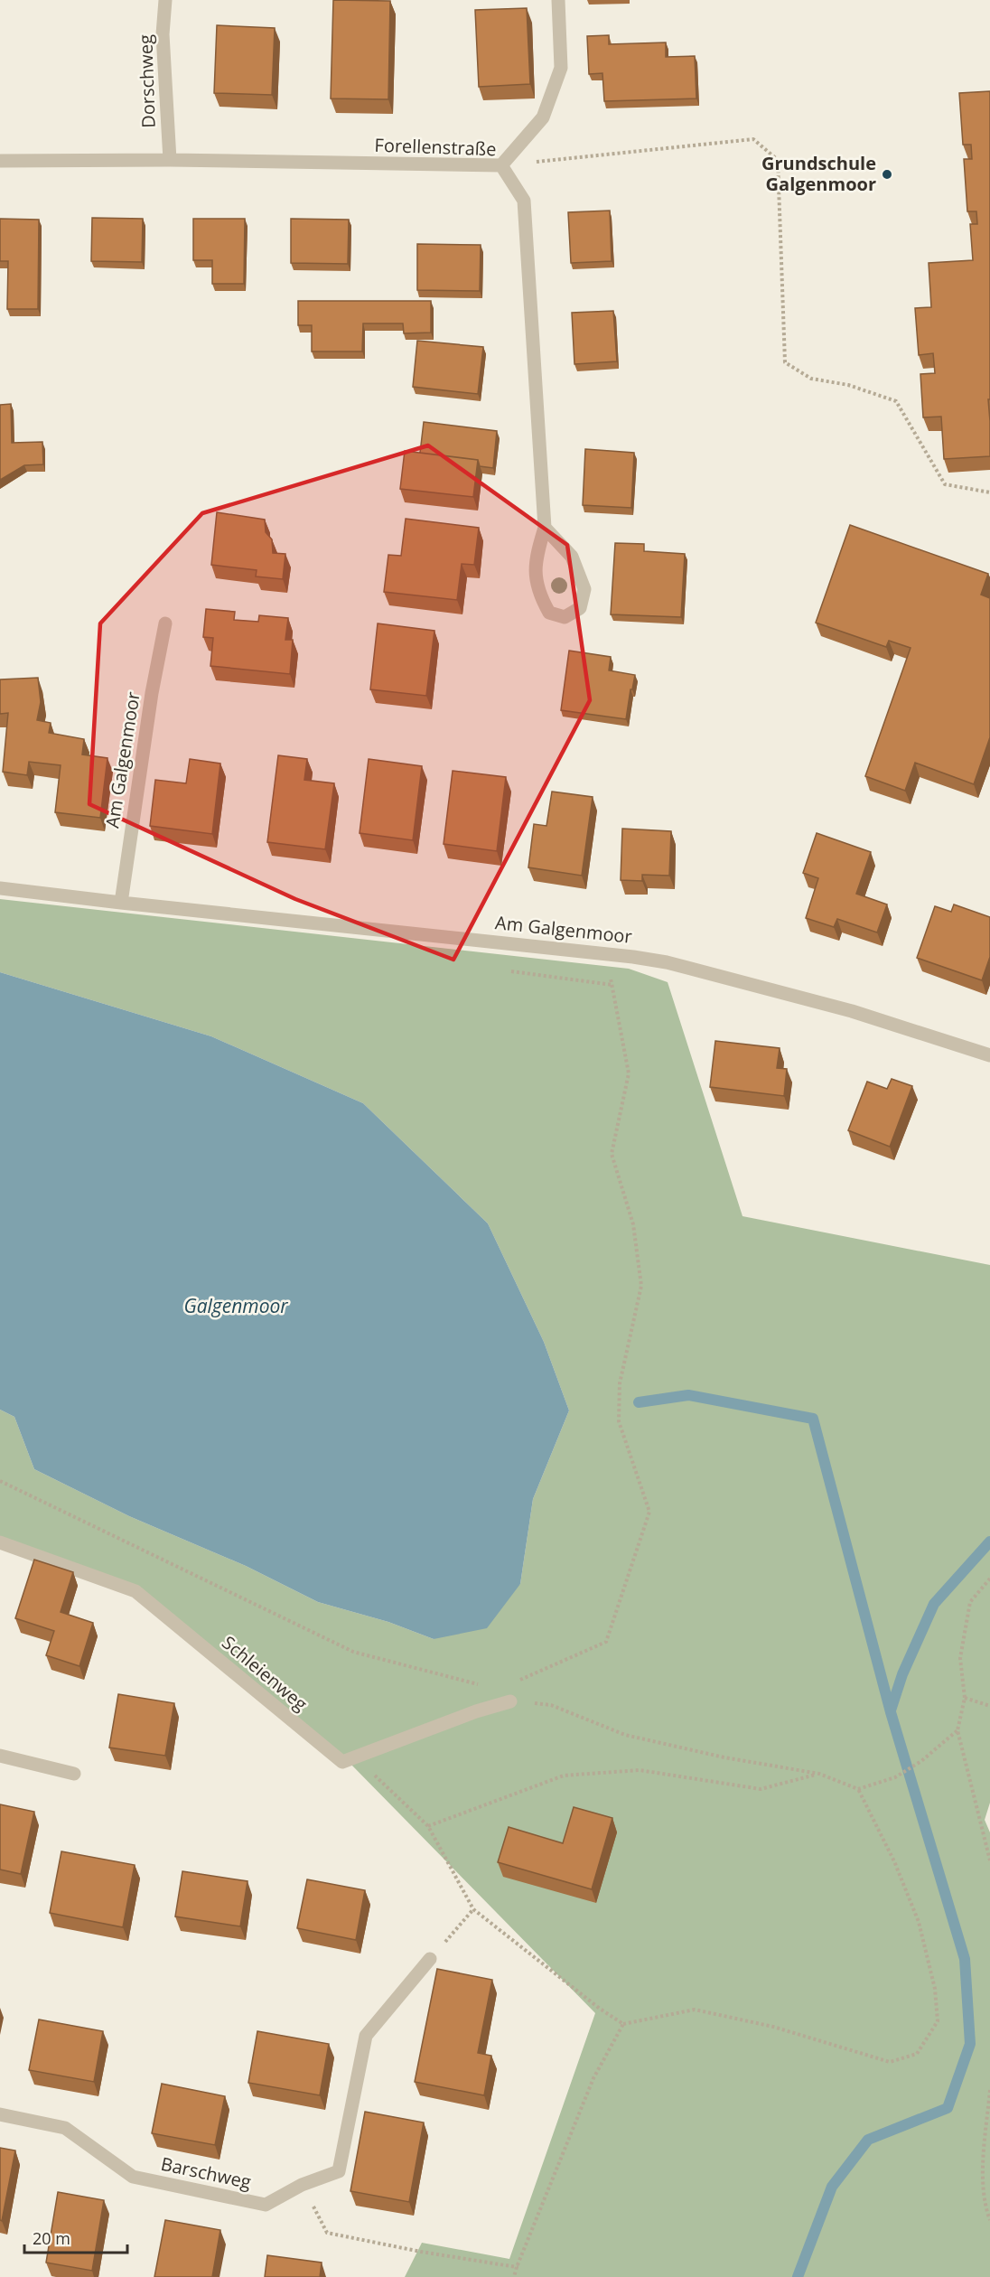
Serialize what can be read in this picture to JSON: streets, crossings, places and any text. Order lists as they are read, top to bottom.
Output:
{
  "streets": {
    "street": [
      "Dorschweg",
      "Forellenstraße",
      "Am Galgenmoor",
      "Schleienweg",
      "Barschweg"
    ]
  },
  "crossings": [
    ["Dorschweg", "Forellenstraße"]
  ],
  "water": ["Galgenmoor"],
  "places": ["Grundschule Galgenmoor"],
  "scale_bar": "20 m"
}
